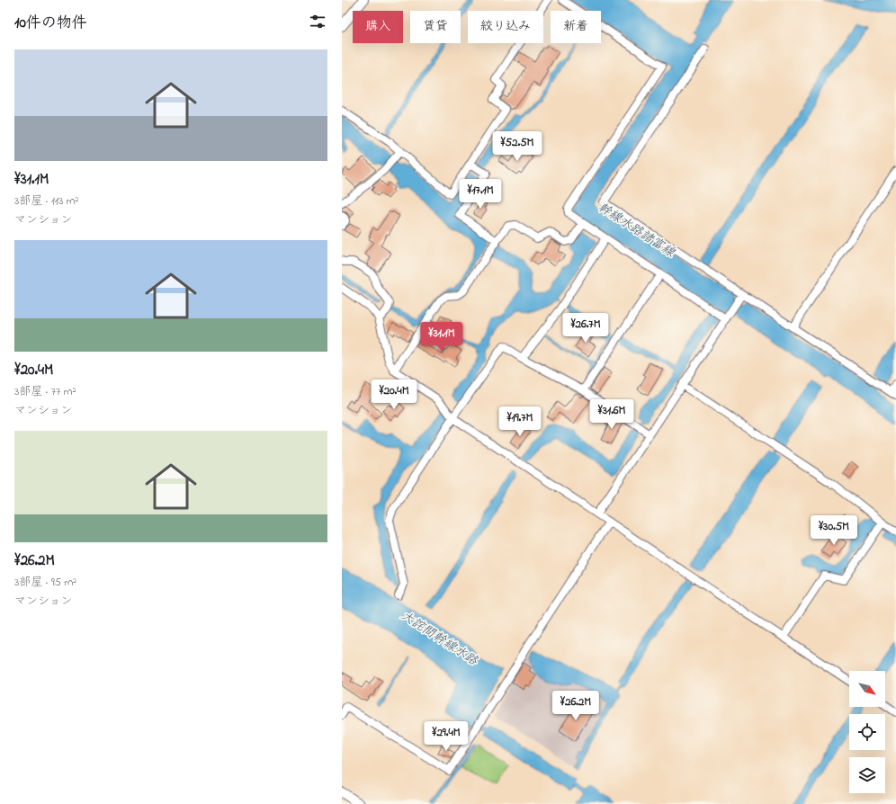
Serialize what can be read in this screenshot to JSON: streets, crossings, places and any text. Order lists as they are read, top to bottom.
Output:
{
  "water": ["幹線水路諸富線", "大詫間幹線水路"],
  "north": "bottom right",
  "page": {
    "heading": "10件の物件",
    "chip": [
      "購入",
      "賃貸",
      "絞り込み",
      "新着"
    ],
    "list": [
      {
        "name": "¥31.1M",
        "note": "3部屋 · 113 m² · マンション"
      },
      {
        "name": "¥20.4M",
        "note": "3部屋 · 77 m² · マンション"
      },
      {
        "name": "¥26.2M",
        "note": "3部屋 · 95 m² · マンション"
      }
    ],
    "price": [
      "¥52.5M",
      "¥17.1M",
      "¥26.7M",
      "¥31.1M",
      "¥20.4M",
      "¥31.6M",
      "¥19.7M",
      "¥30.5M",
      "¥26.2M",
      "¥29.4M"
    ]
  }
}
